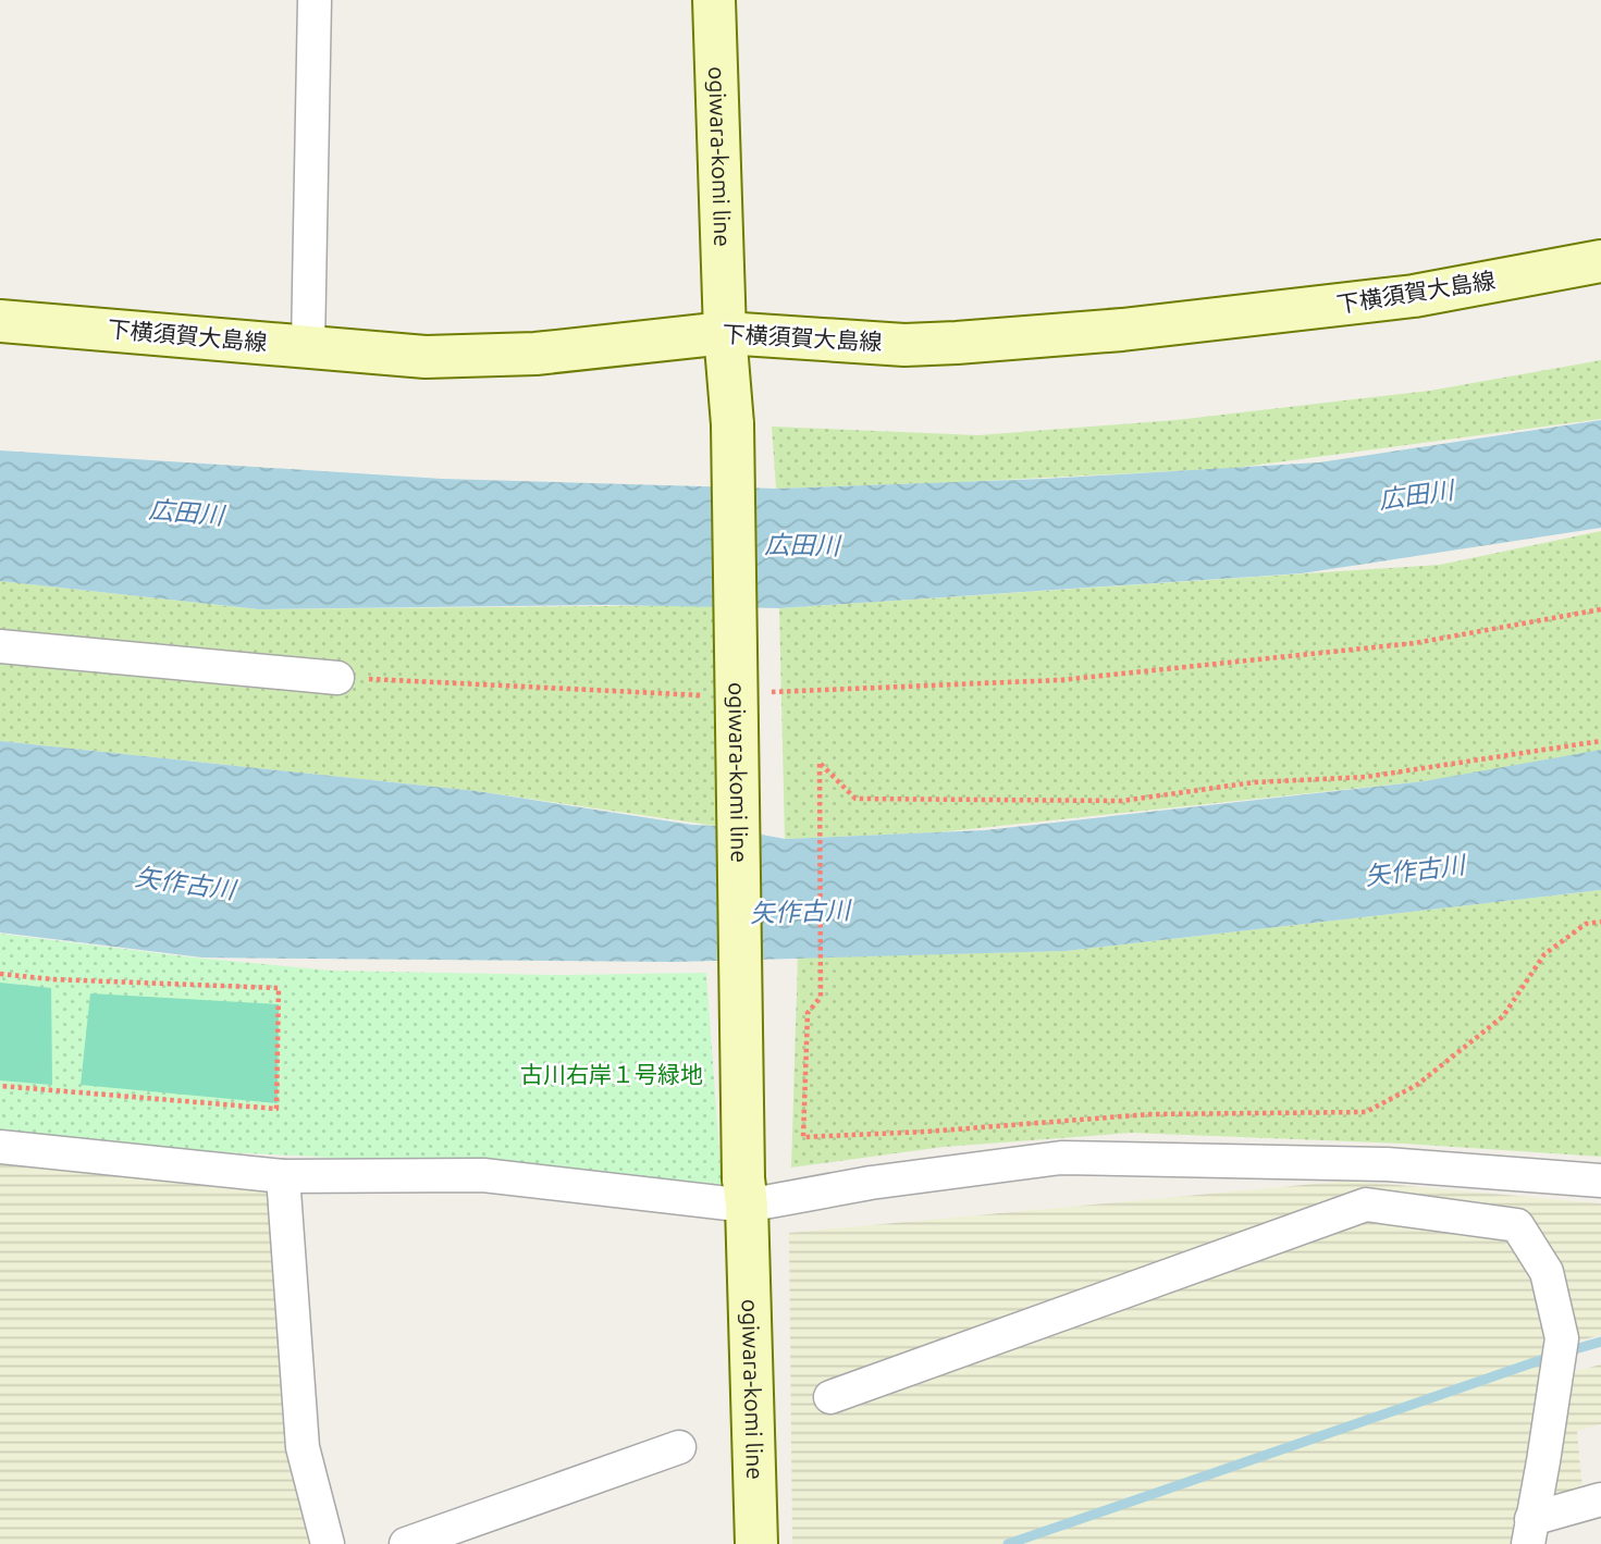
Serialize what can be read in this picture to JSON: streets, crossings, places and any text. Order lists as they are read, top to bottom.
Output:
{
  "streets": {
    "main road": ["ogiwara-komi line", "下横須賀大島線"]
  },
  "crossings": [
    ["ogiwara-komi line", "下横須賀大島線"]
  ],
  "water": ["広田川", "矢作古川"],
  "parks": ["古川右岸１号緑地"]
}
